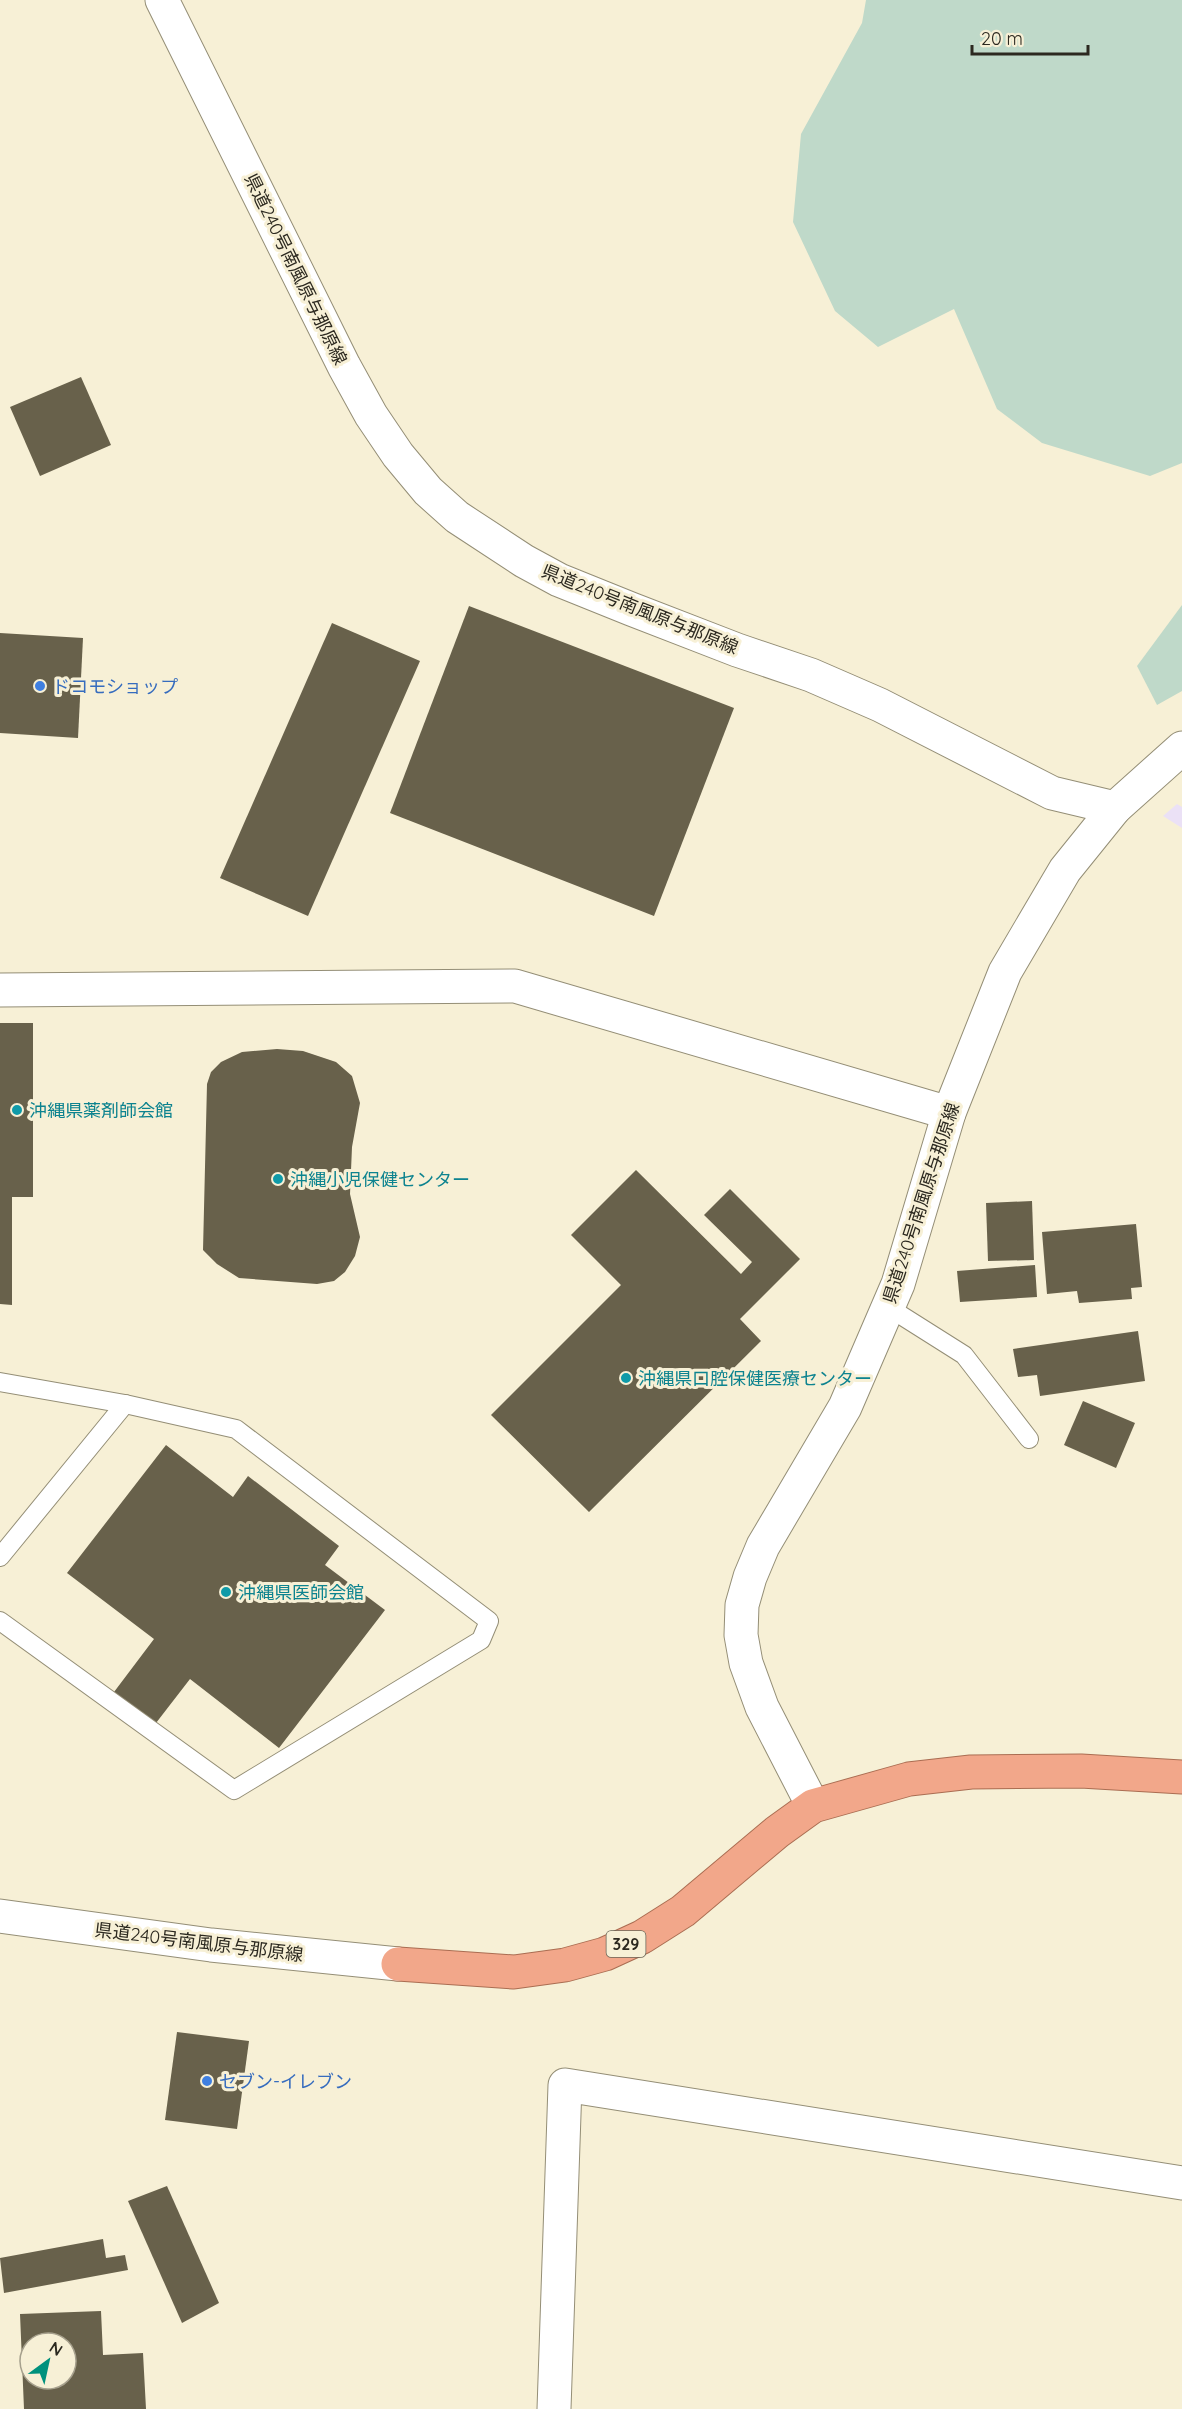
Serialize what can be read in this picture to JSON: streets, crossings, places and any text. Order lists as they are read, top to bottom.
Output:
{
  "streets": {
    "highway": ["329"],
    "main road": ["県道240号南風原与那原線"]
  },
  "crossings": [
    ["県道240号南風原与那原線", "329"]
  ],
  "places": [
    "ドコモショップ",
    "沖縄県薬剤師会館",
    "沖縄小児保健センター",
    "沖縄県口腔保健医療センター",
    "沖縄県医師会館",
    "セブン-イレブン"
  ],
  "scale_bar": "20 m",
  "north": "top right"
}
